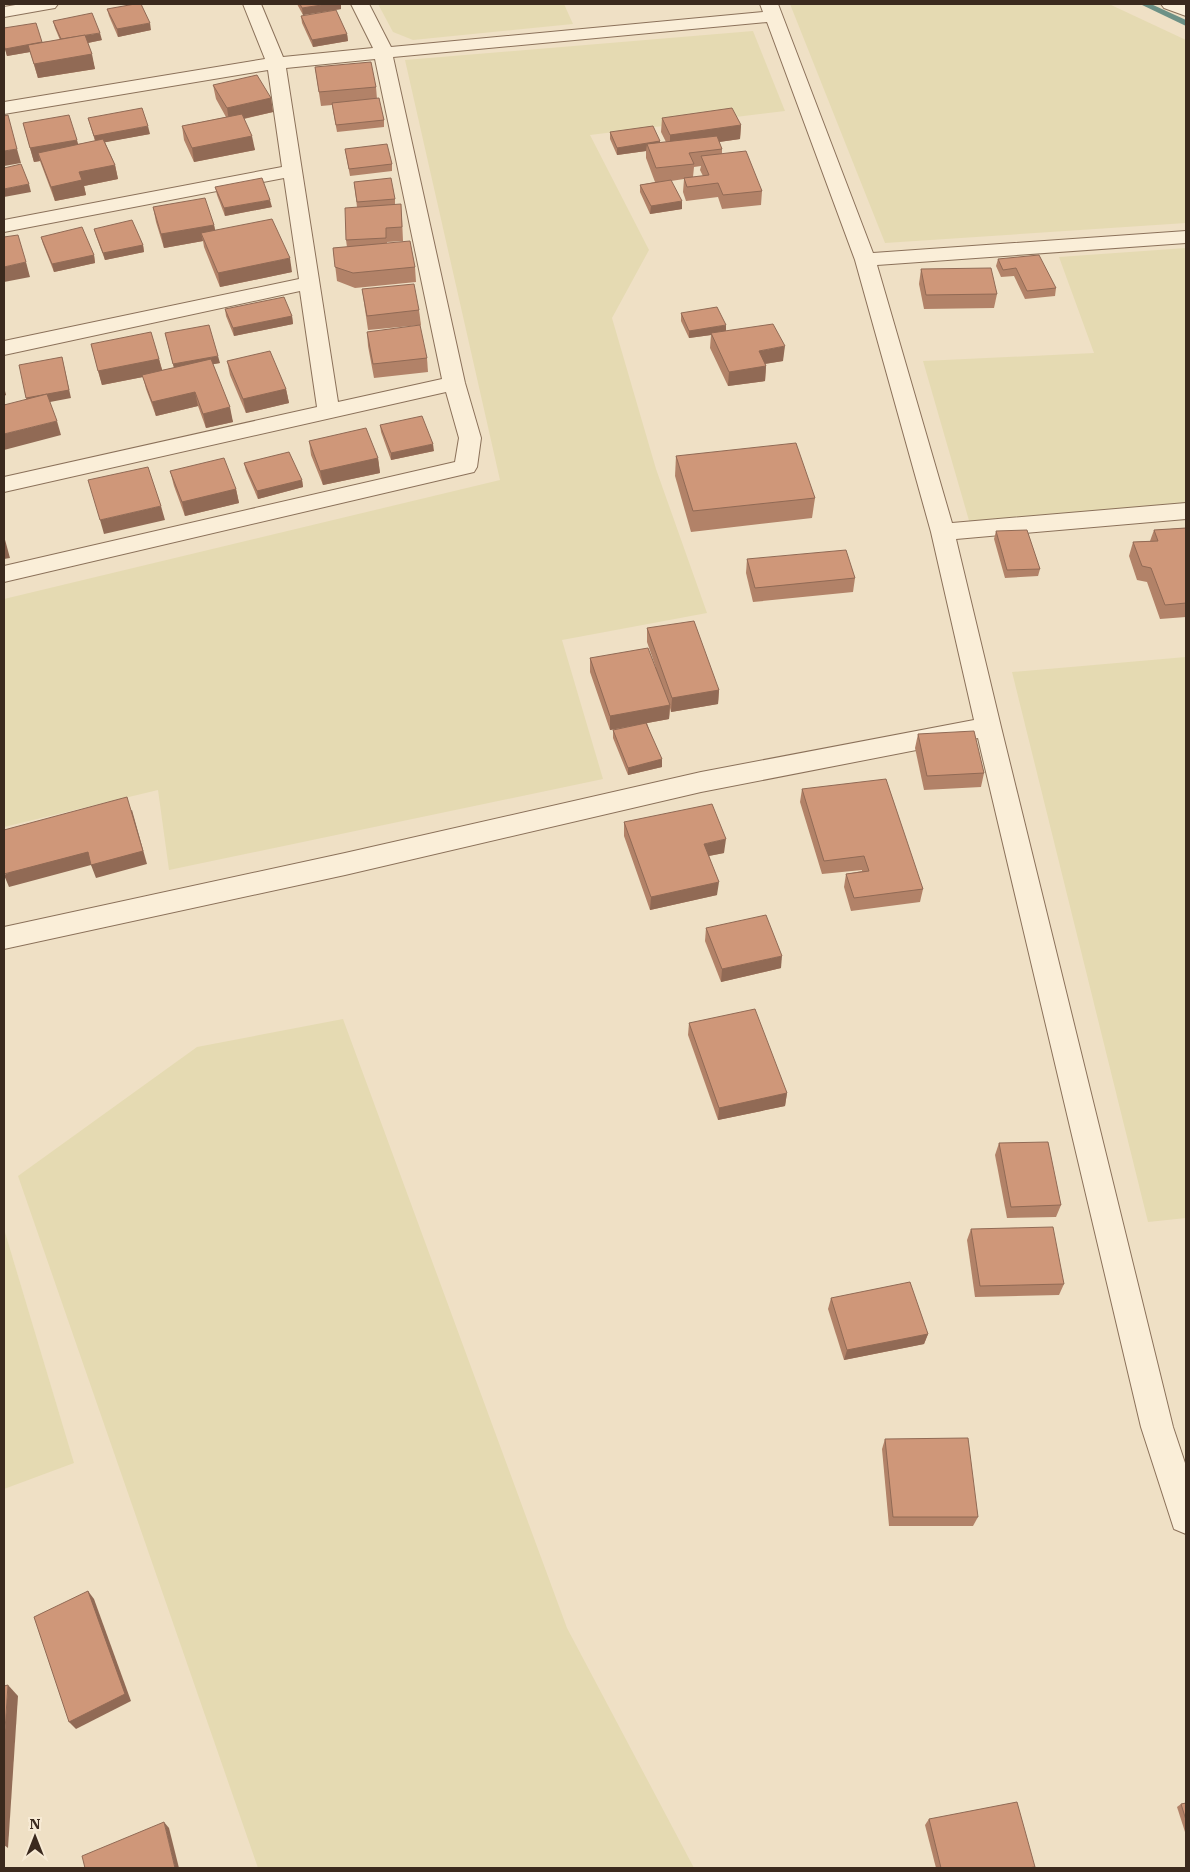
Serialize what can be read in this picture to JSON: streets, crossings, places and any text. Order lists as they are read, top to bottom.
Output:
{
  "north": "top"
}
